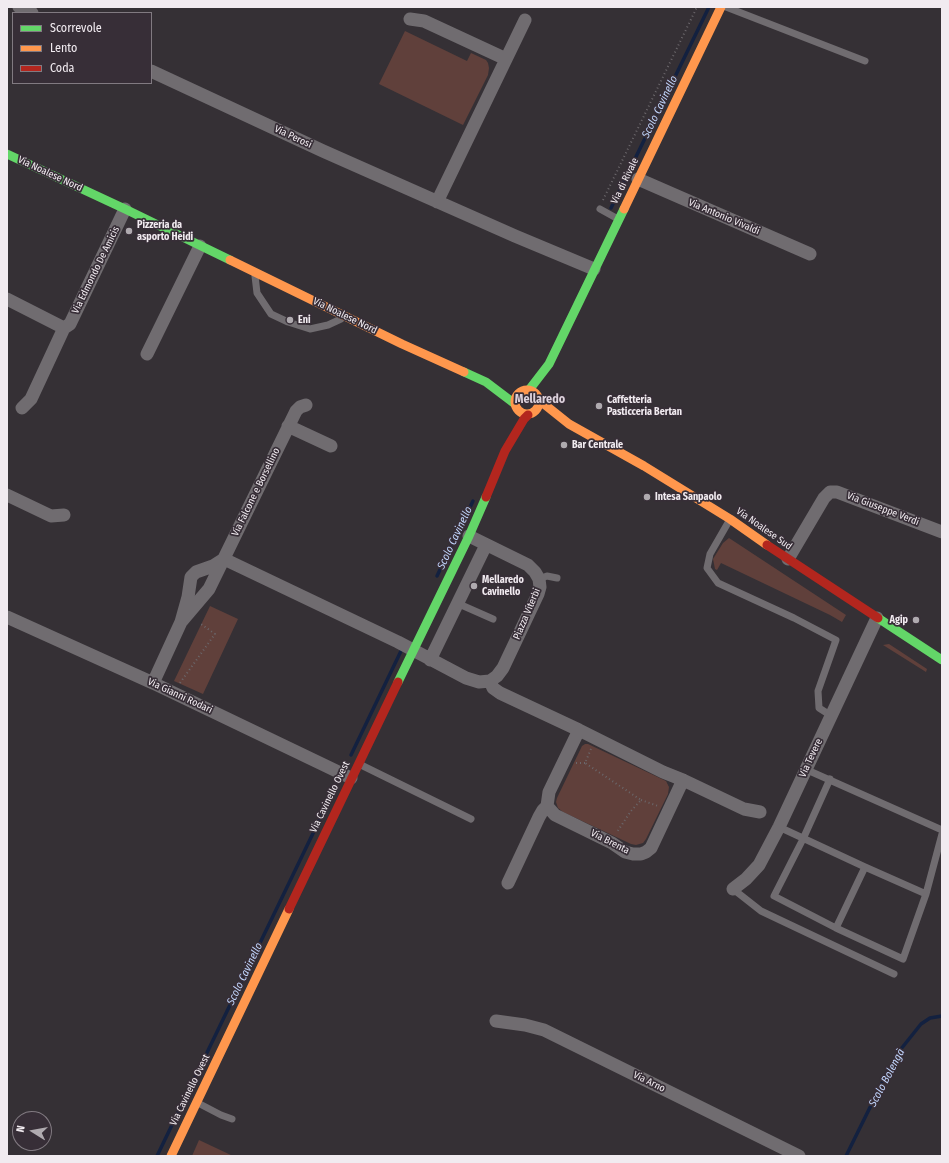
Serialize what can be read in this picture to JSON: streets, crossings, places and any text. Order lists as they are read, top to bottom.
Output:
{
  "streets": {
    "street": [
      "Via Perosi",
      "Via Noalese Nord",
      "Via di Rivale",
      "Via Antonio Vivaldi",
      "Via Edmondo De Amicis",
      "Via Falcone e Borsellino",
      "Via Giuseppe Verdi",
      "Via Noalese Sud",
      "Piazza Viterbi",
      "Via Gianni Rodari",
      "Via Tevere",
      "Via Cavinello Ovest",
      "Via Brenta",
      "Via Arno"
    ]
  },
  "crossings": [
    ["Via Perosi", "Via di Rivale"],
    ["Via Noalese Nord", "Via di Rivale"],
    ["Via Noalese Nord", "Via Edmondo De Amicis"],
    ["Via Noalese Nord", "Via Noalese Sud"],
    ["Via Noalese Nord", "Via Cavinello Ovest"],
    ["Via di Rivale", "Via Antonio Vivaldi"],
    ["Via di Rivale", "Via Noalese Sud"],
    ["Via di Rivale", "Via Cavinello Ovest"],
    ["Via Falcone e Borsellino", "Via Gianni Rodari"],
    ["Via Giuseppe Verdi", "Via Noalese Sud"],
    ["Via Noalese Sud", "Via Tevere"],
    ["Via Noalese Sud", "Via Cavinello Ovest"],
    ["Piazza Viterbi", "Via Cavinello Ovest"],
    ["Via Gianni Rodari", "Via Cavinello Ovest"]
  ],
  "districts": ["Mellaredo"],
  "water": ["Scolo Cavinello", "Scolo Bolengà"],
  "places": [
    "Pizzeria da asporto Heidi",
    "Eni",
    "Caffetteria Pasticceria Bertan",
    "Bar Centrale",
    "Intesa Sanpaolo",
    "Mellaredo Cavinello",
    "Agip"
  ],
  "legend": ["Scorrevole", "Lento", "Coda"],
  "north": "left"
}
